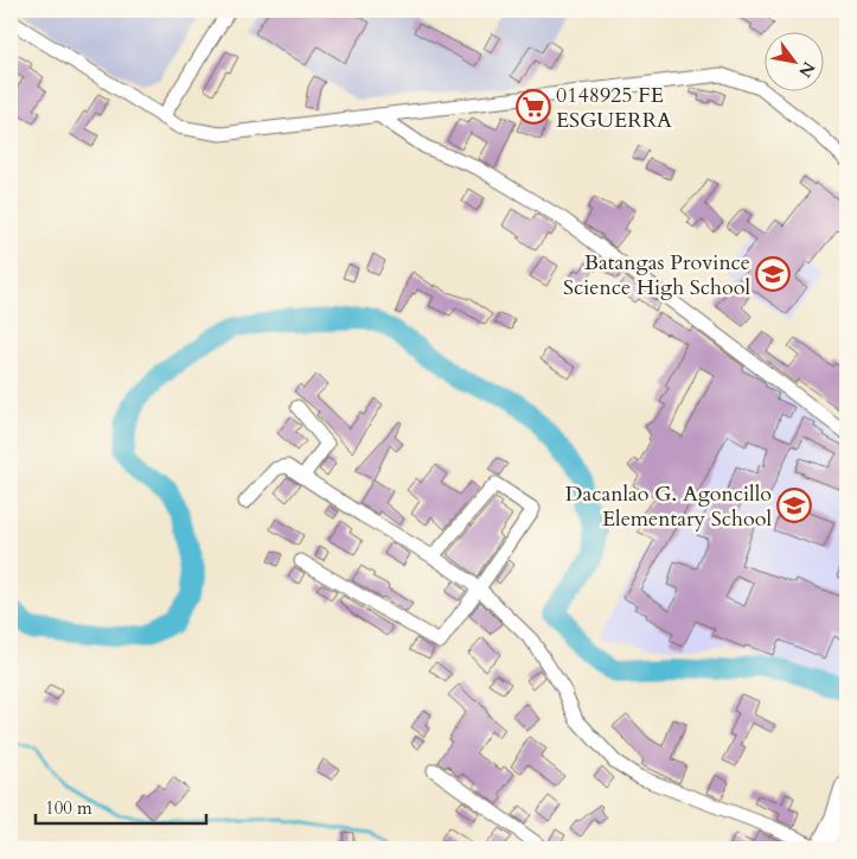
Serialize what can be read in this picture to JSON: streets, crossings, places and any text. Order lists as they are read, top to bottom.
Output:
{
  "places": {
    "supermarket": ["0148925 FE ESGUERRA"],
    "school or university": ["Batangas Province Science High School", "Dacanlao G. Agoncillo Elementary School"]
  },
  "scale_bar": "100 m",
  "north": "bottom right"
}
